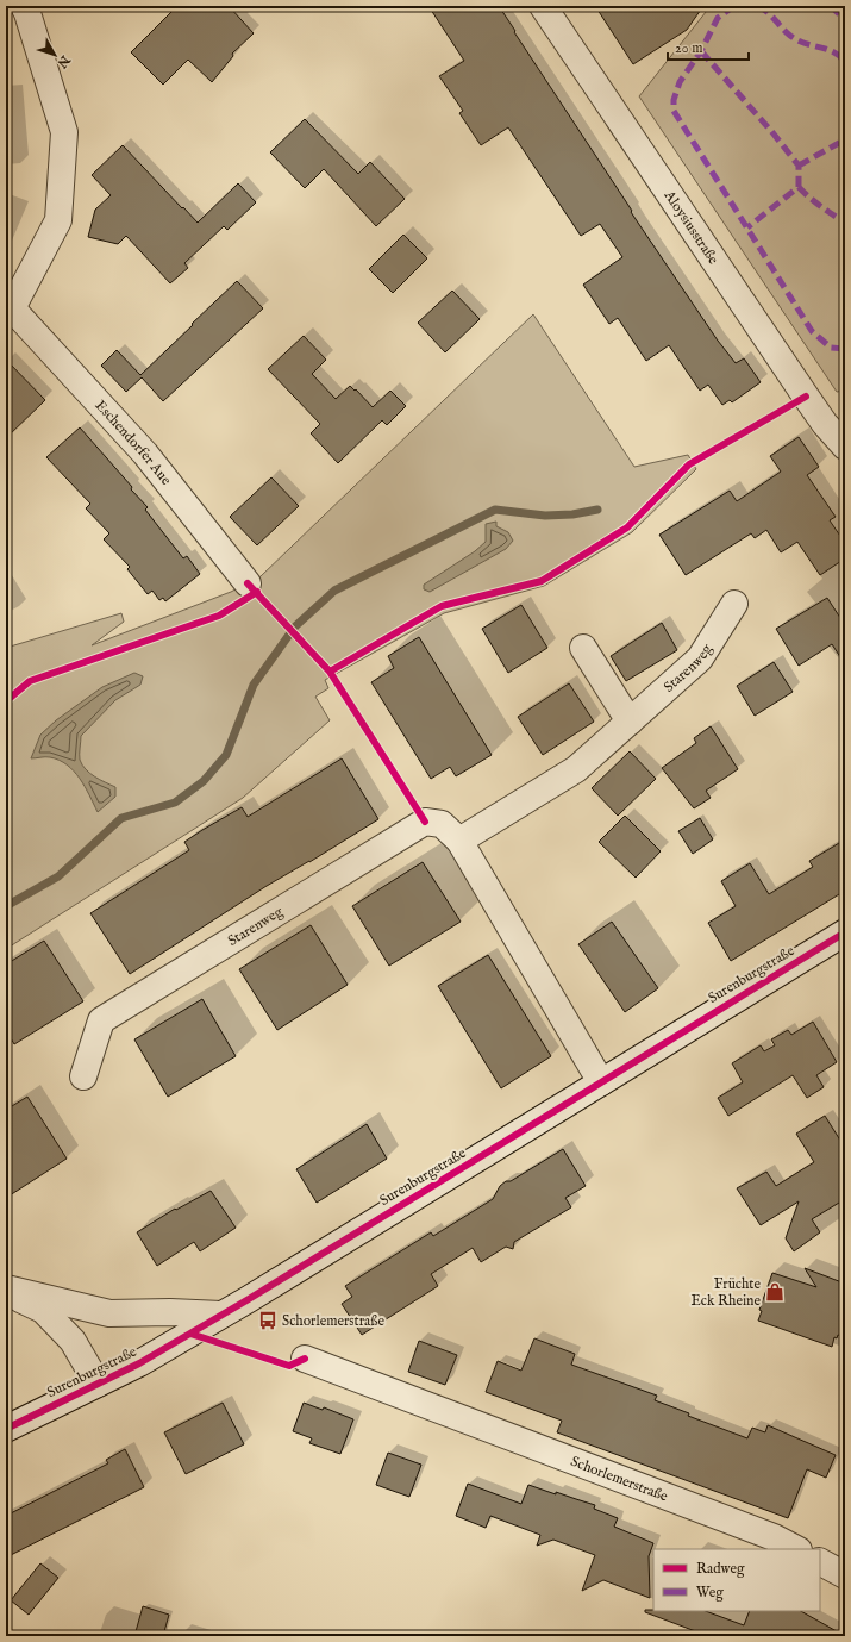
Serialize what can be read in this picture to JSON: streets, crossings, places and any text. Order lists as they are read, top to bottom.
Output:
{
  "streets": {
    "street": [
      "Aloysiusstraße",
      "Eschendorfer Aue",
      "Starenweg",
      "Surenburgstraße",
      "Schorlemerstraße"
    ]
  },
  "crossings": [
    ["Starenweg", "Surenburgstraße"]
  ],
  "places": {
    "shop": ["Früchte Eck Rheine"],
    "bus stop": ["Schorlemerstraße"]
  },
  "legend": ["Radweg", "Weg"],
  "scale_bar": "20 m",
  "north": "bottom right"
}
